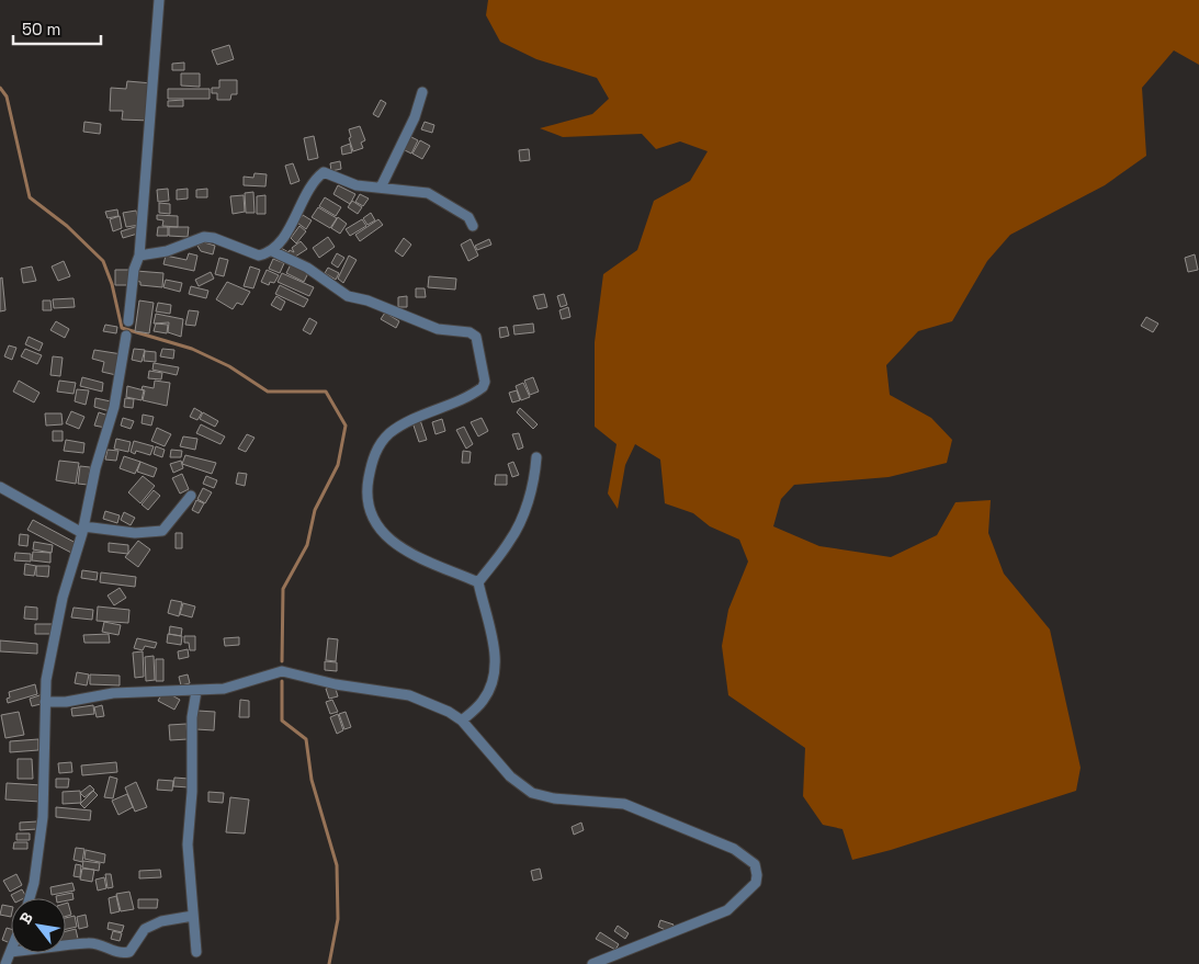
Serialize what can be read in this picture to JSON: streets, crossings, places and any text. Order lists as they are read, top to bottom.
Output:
{
  "scale_bar": "50 m",
  "north": "top left"
}
